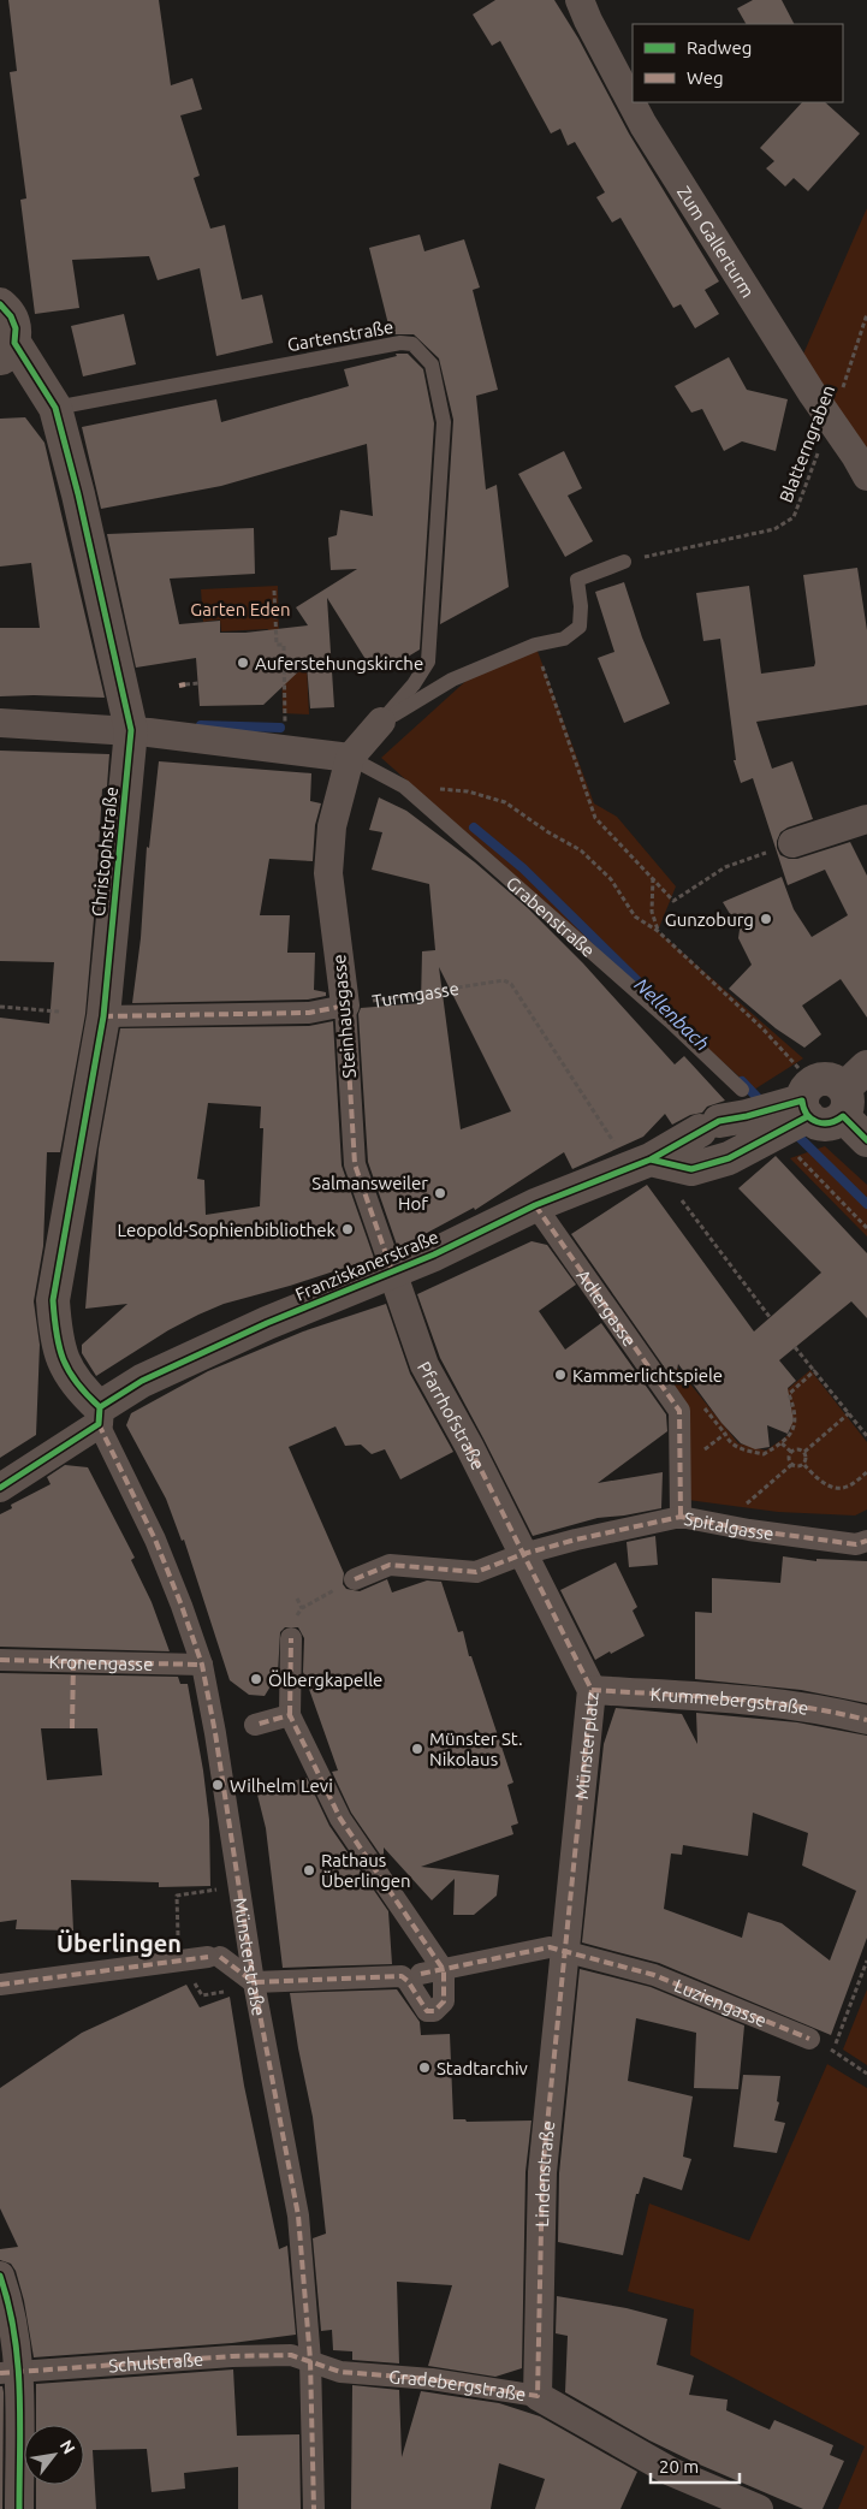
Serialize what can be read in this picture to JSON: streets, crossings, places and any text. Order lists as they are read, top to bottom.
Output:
{
  "streets": {
    "street": [
      "Zum Gallerturm",
      "Christophstraße",
      "Grabenstraße",
      "Steinhausgasse",
      "Franziskanerstraße",
      "Adlergasse",
      "Pfarrhofstraße",
      "Spitalgasse",
      "Kronengasse",
      "Krummebergstraße",
      "Münsterplatz",
      "Münsterstraße",
      "Luziengasse",
      "Lindenstraße",
      "Schulstraße",
      "Gradebergstraße"
    ],
    "lane": ["Gartenstraße"],
    "path": ["Blatterngraben", "Turmgasse"]
  },
  "crossings": [
    ["Gartenstraße", "Christophstraße"],
    ["Christophstraße", "Grabenstraße"],
    ["Christophstraße", "Franziskanerstraße"],
    ["Christophstraße", "Münsterstraße"],
    ["Grabenstraße", "Steinhausgasse"],
    ["Grabenstraße", "Franziskanerstraße"],
    ["Turmgasse", "Steinhausgasse"],
    ["Turmgasse", "Franziskanerstraße"],
    ["Steinhausgasse", "Franziskanerstraße"],
    ["Steinhausgasse", "Pfarrhofstraße"],
    ["Franziskanerstraße", "Adlergasse"],
    ["Franziskanerstraße", "Pfarrhofstraße"],
    ["Franziskanerstraße", "Münsterstraße"],
    ["Adlergasse", "Spitalgasse"],
    ["Pfarrhofstraße", "Spitalgasse"],
    ["Pfarrhofstraße", "Münsterplatz"],
    ["Spitalgasse", "Münsterplatz"],
    ["Kronengasse", "Münsterstraße"],
    ["Krummebergstraße", "Münsterplatz"],
    ["Münsterplatz", "Luziengasse"],
    ["Münsterplatz", "Lindenstraße"],
    ["Münsterstraße", "Schulstraße"],
    ["Münsterstraße", "Gradebergstraße"],
    ["Luziengasse", "Lindenstraße"],
    ["Lindenstraße", "Gradebergstraße"],
    ["Schulstraße", "Gradebergstraße"]
  ],
  "districts": ["Überlingen"],
  "water": ["Nellenbach"],
  "parks": ["Garten Eden"],
  "places": [
    "Auferstehungskirche",
    "Gunzoburg",
    "Salmansweiler Hof",
    "Leopold-Sophienbibliothek",
    "Kammerlichtspiele",
    "Ölbergkapelle",
    "Münster St. Nikolaus",
    "Wilhelm Levi",
    "Rathaus Überlingen",
    "Stadtarchiv"
  ],
  "legend": ["Radweg", "Weg"],
  "scale_bar": "20 m",
  "north": "top right"
}
